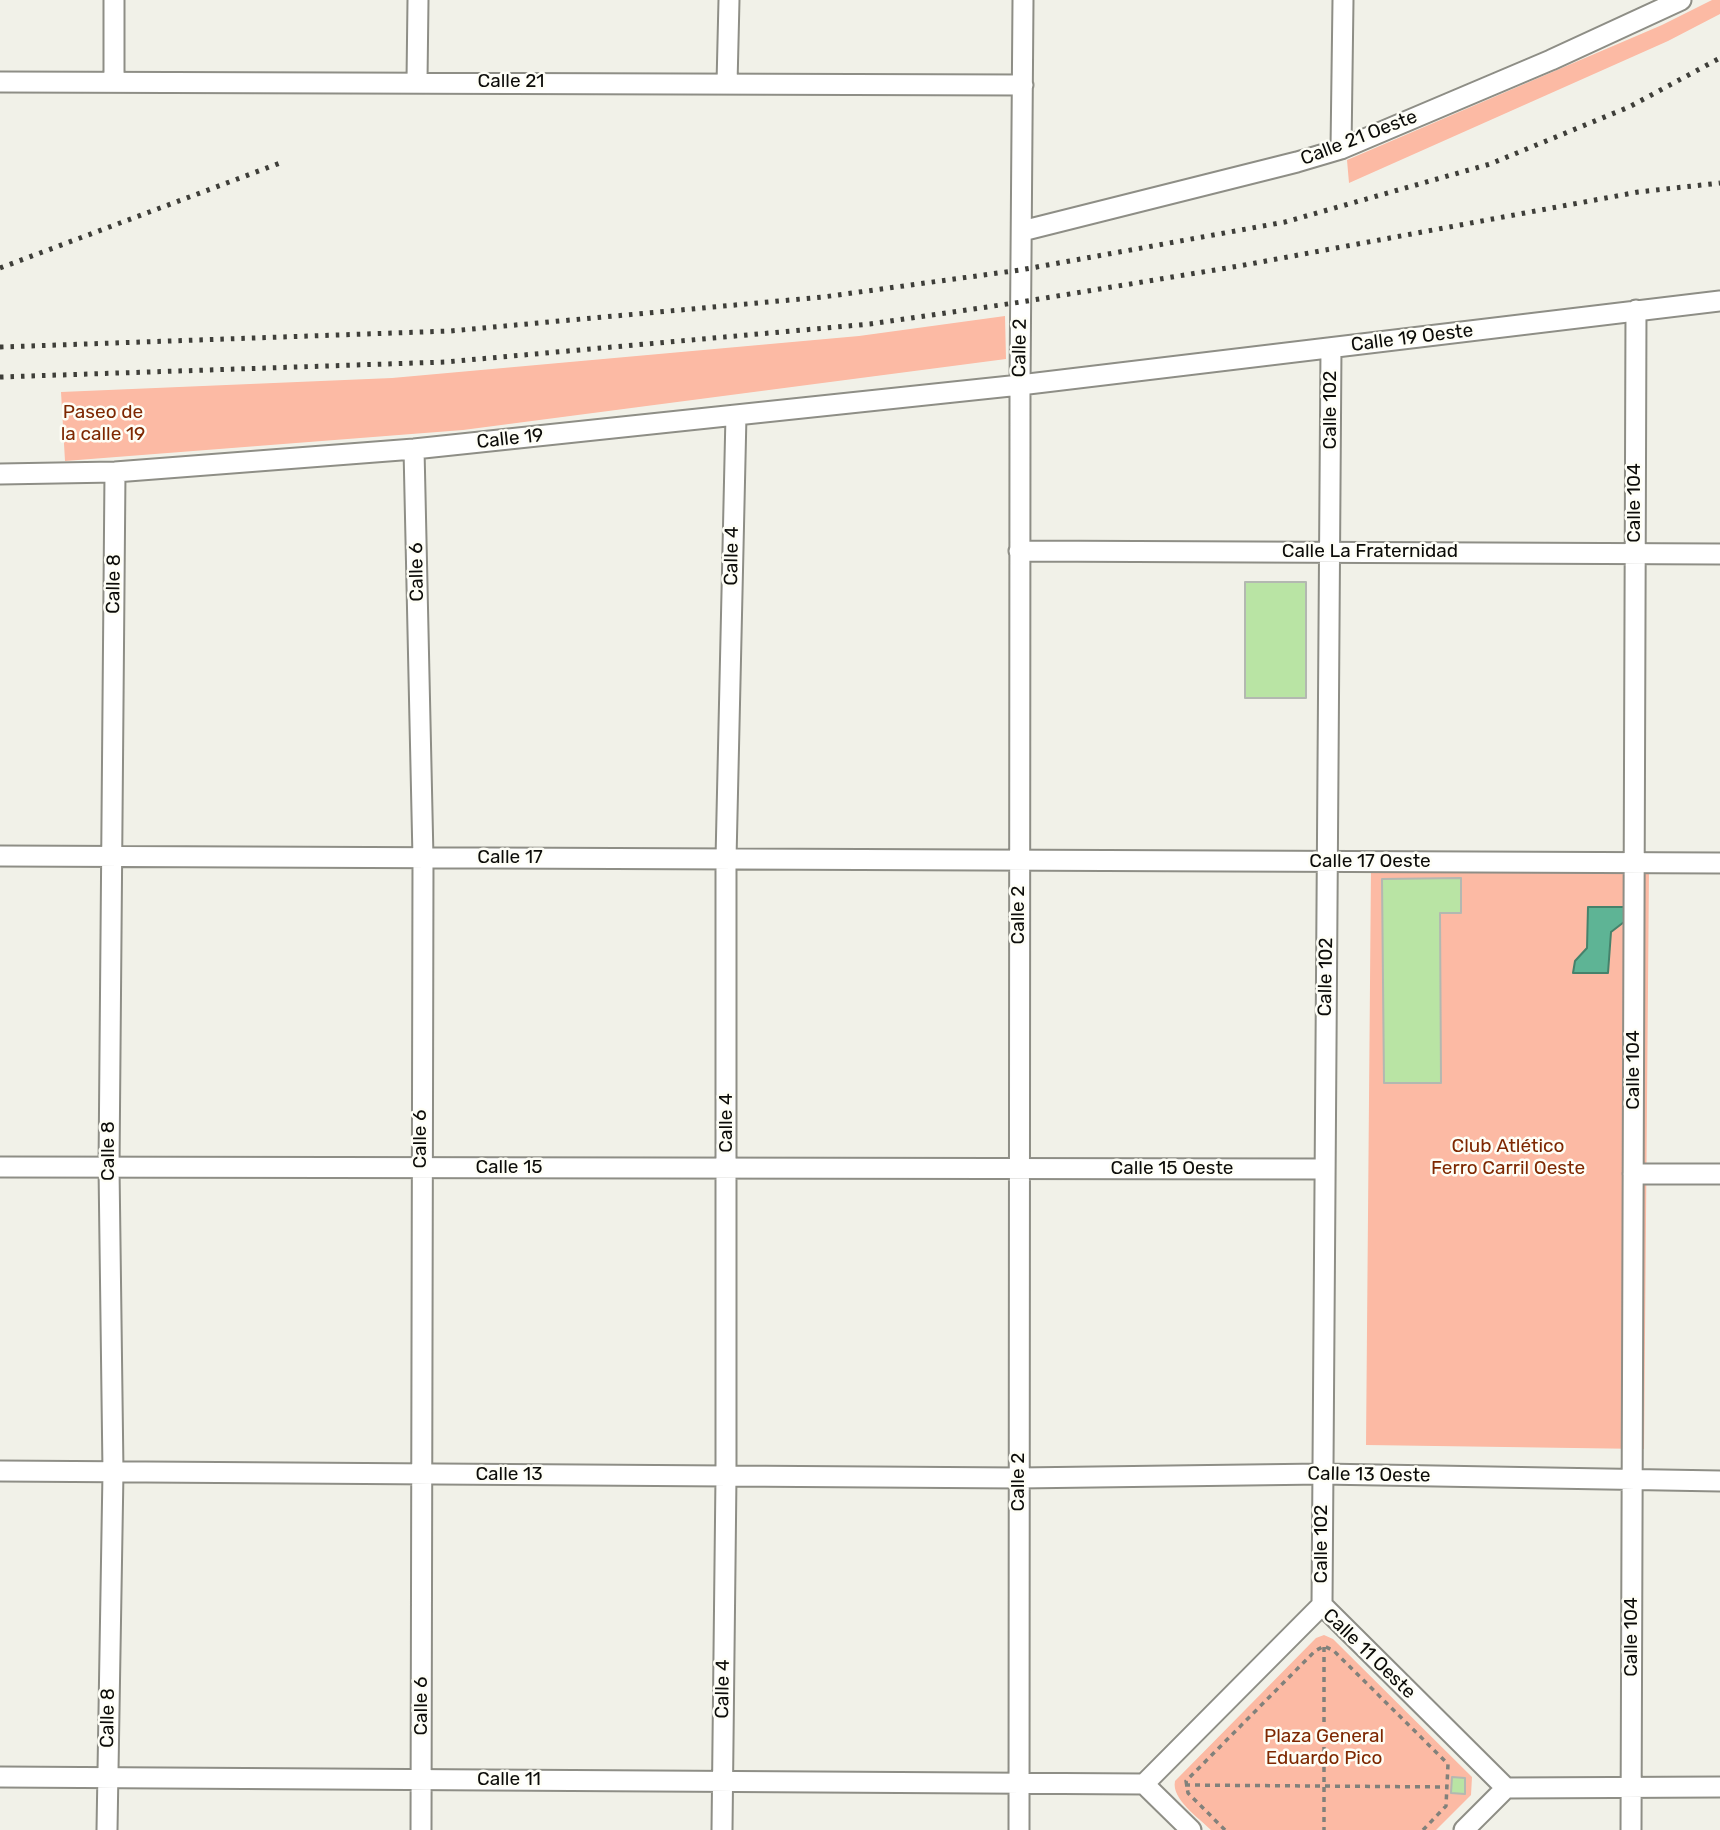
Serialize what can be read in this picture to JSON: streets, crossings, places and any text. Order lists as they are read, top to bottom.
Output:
{
  "streets": {
    "street": [
      "Calle 21",
      "Calle 21 Oeste",
      "Calle 19 Oeste",
      "Calle 2",
      "Calle 102",
      "Calle 19",
      "Calle 104",
      "Calle La Fraternidad",
      "Calle 4",
      "Calle 6",
      "Calle 8",
      "Calle 17",
      "Calle 17 Oeste",
      "Calle 15",
      "Calle 15 Oeste",
      "Calle 13",
      "Calle 13 Oeste",
      "Calle 11 Oeste",
      "Calle 11"
    ]
  },
  "crossings": [
    ["Calle 21", "Calle 2"],
    ["Calle 21 Oeste", "Calle 2"],
    ["Calle 19 Oeste", "Calle 2"],
    ["Calle 19 Oeste", "Calle 102"],
    ["Calle 19 Oeste", "Calle 19"],
    ["Calle 19 Oeste", "Calle 104"],
    ["Calle 2", "Calle 19"],
    ["Calle 2", "Calle La Fraternidad"],
    ["Calle 2", "Calle 17"],
    ["Calle 2", "Calle 17 Oeste"],
    ["Calle 2", "Calle 15"],
    ["Calle 2", "Calle 15 Oeste"],
    ["Calle 2", "Calle 13"],
    ["Calle 2", "Calle 13 Oeste"],
    ["Calle 2", "Calle 11"],
    ["Calle 102", "Calle La Fraternidad"],
    ["Calle 102", "Calle 17 Oeste"],
    ["Calle 102", "Calle 15 Oeste"],
    ["Calle 102", "Calle 13 Oeste"],
    ["Calle 102", "Calle 11 Oeste"],
    ["Calle 19", "Calle 4"],
    ["Calle 19", "Calle 6"],
    ["Calle 19", "Calle 8"],
    ["Calle 104", "Calle La Fraternidad"],
    ["Calle 104", "Calle 17 Oeste"],
    ["Calle 104", "Calle 13 Oeste"],
    ["Calle 4", "Calle 17"],
    ["Calle 4", "Calle 15"],
    ["Calle 4", "Calle 13"],
    ["Calle 4", "Calle 11"],
    ["Calle 6", "Calle 17"],
    ["Calle 6", "Calle 15"],
    ["Calle 6", "Calle 13"],
    ["Calle 6", "Calle 11"],
    ["Calle 8", "Calle 17"],
    ["Calle 8", "Calle 15"],
    ["Calle 8", "Calle 13"],
    ["Calle 8", "Calle 11"],
    ["Calle 17", "Calle 17 Oeste"],
    ["Calle 15", "Calle 15 Oeste"],
    ["Calle 13", "Calle 13 Oeste"]
  ],
  "parks": ["Paseo de la calle 19", "Club Atlético Ferro Carril Oeste", "Plaza General Eduardo Pico"]
}
